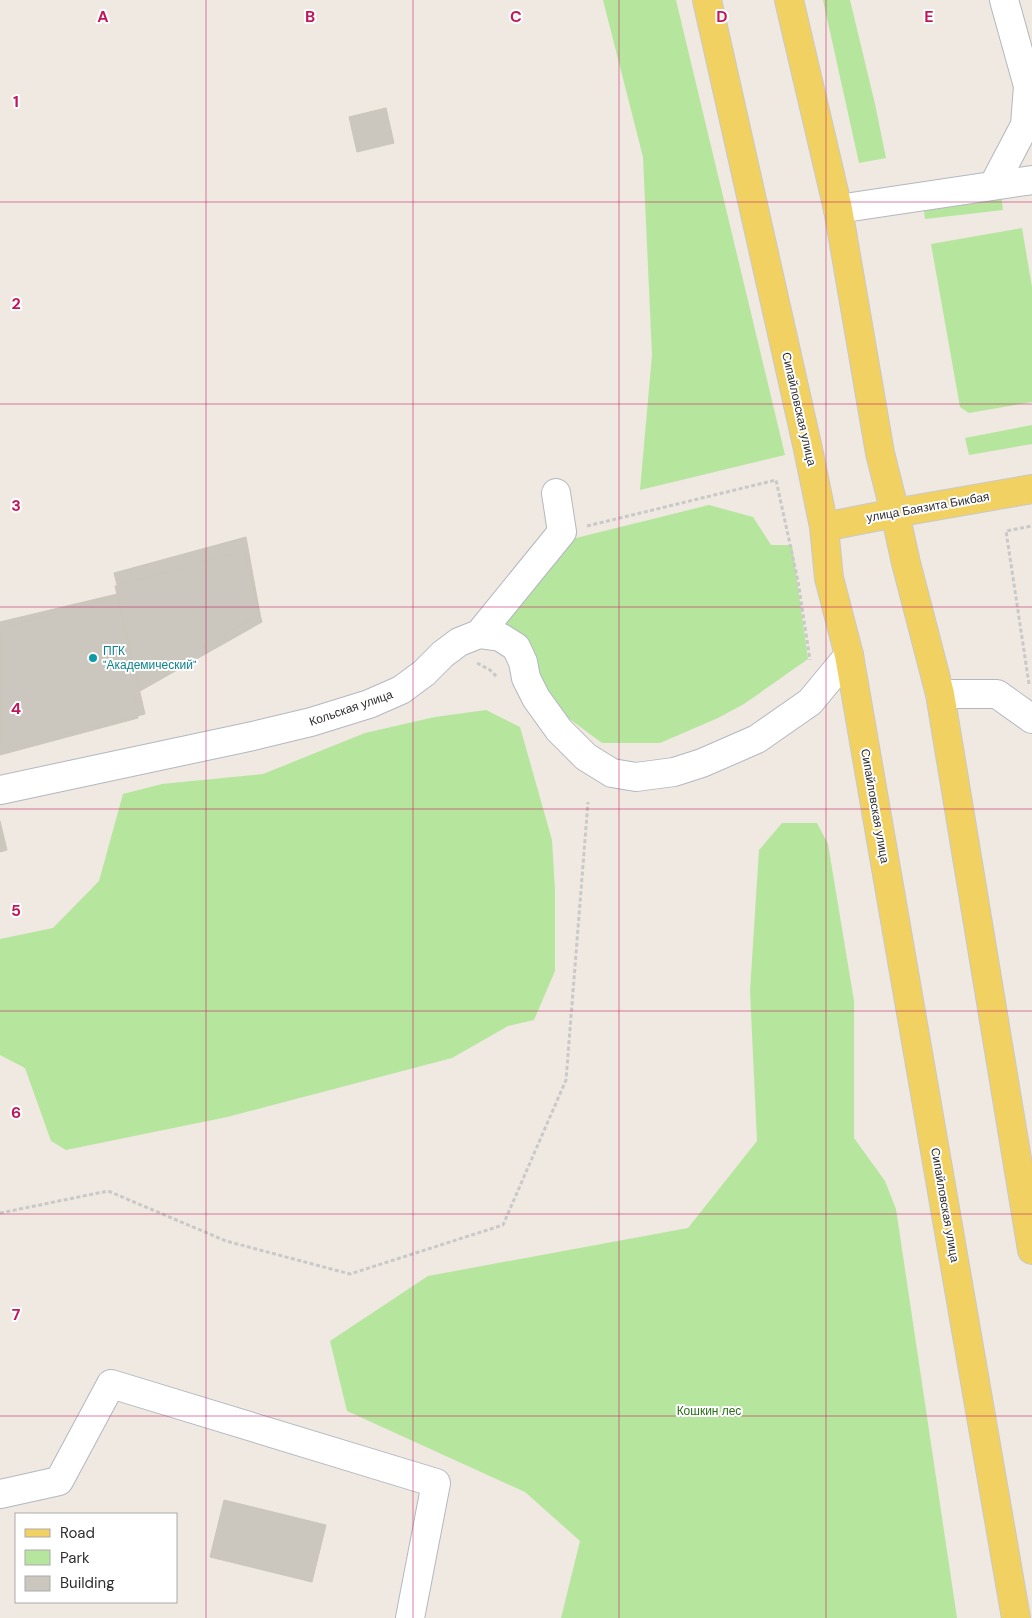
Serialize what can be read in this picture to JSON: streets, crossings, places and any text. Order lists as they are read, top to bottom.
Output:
{
  "streets": {
    "main road": ["Сипайловская улица", "улица Баязита Бикбая"],
    "street": ["Кольская улица"]
  },
  "crossings": [
    ["Сипайловская улица", "улица Баязита Бикбая"]
  ],
  "parks": ["Кошкин лес"],
  "places": ["ПГК \"Академический\""],
  "legend": ["Road", "Park", "Building"],
  "grid": {
    "columns": [
      "A",
      "B",
      "C",
      "D",
      "E"
    ],
    "rows": [
      "1",
      "2",
      "3",
      "4",
      "5",
      "6",
      "7"
    ]
  }
}
